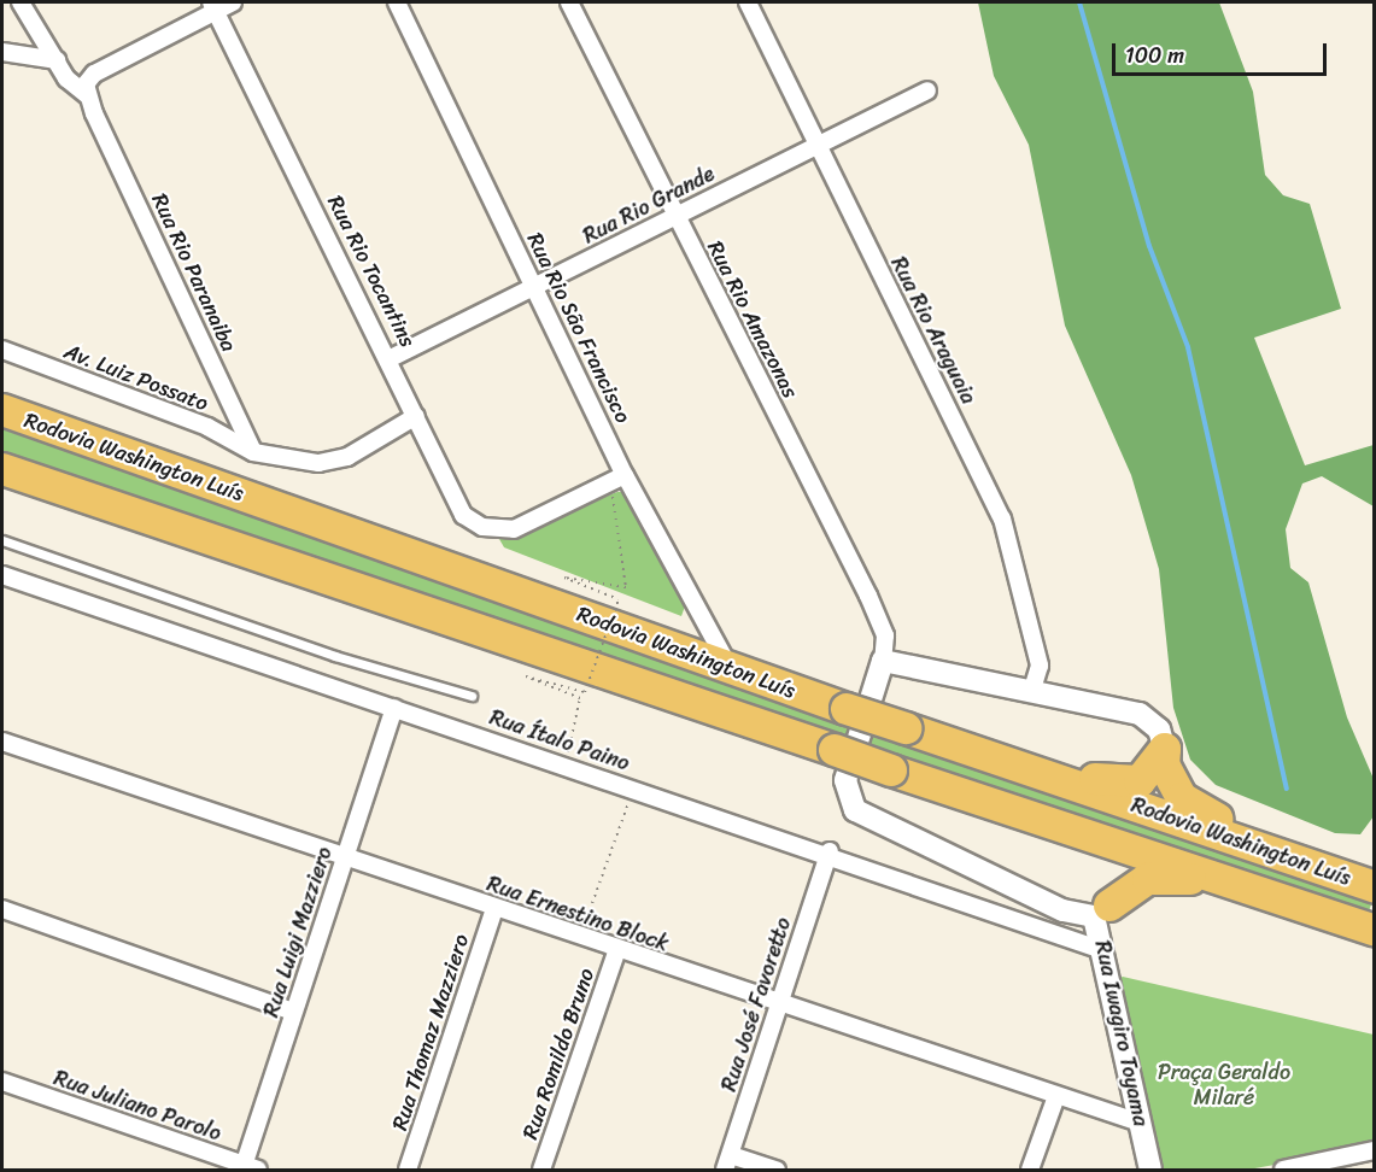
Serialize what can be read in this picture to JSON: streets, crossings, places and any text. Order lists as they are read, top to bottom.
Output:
{
  "streets": {
    "highway": ["Rodovia Washington Luís"],
    "street": [
      "Rua Rio Grande",
      "Rua Rio Tocantins",
      "Rua Rio Paranaiba",
      "Rua Rio Amazonas",
      "Rua Rio São Francisco",
      "Rua Rio Araguaia",
      "Av. Luiz Possato",
      "Rua Ítalo Paino",
      "Rua Ernestino Block",
      "Rua Luigi Mazziero",
      "Rua José Favoretto",
      "Rua Thomaz Mazziero",
      "Rua Iwagiro Toyama",
      "Rua Romildo Bruno",
      "Rua Juliano Parolo"
    ]
  },
  "crossings": [
    ["Rua Rio Grande", "Rua Rio Tocantins"],
    ["Rua Rio Grande", "Rua Rio Amazonas"],
    ["Rua Rio Grande", "Rua Rio São Francisco"],
    ["Rua Rio Grande", "Rua Rio Araguaia"],
    ["Rua Rio Tocantins", "Rua Rio São Francisco"],
    ["Rua Rio Paranaiba", "Av. Luiz Possato"],
    ["Rua Rio São Francisco", "Rodovia Washington Luís"],
    ["Rua Ítalo Paino", "Rua Luigi Mazziero"],
    ["Rua Ítalo Paino", "Rua José Favoretto"],
    ["Rua Ítalo Paino", "Rua Iwagiro Toyama"],
    ["Rua Ernestino Block", "Rua Luigi Mazziero"],
    ["Rua Ernestino Block", "Rua José Favoretto"],
    ["Rua Ernestino Block", "Rua Thomaz Mazziero"],
    ["Rua Ernestino Block", "Rua Iwagiro Toyama"],
    ["Rua Ernestino Block", "Rua Romildo Bruno"],
    ["Rua Luigi Mazziero", "Rua Juliano Parolo"]
  ],
  "parks": ["Praça Geraldo Milaré"],
  "scale_bar": "100 m"
}
